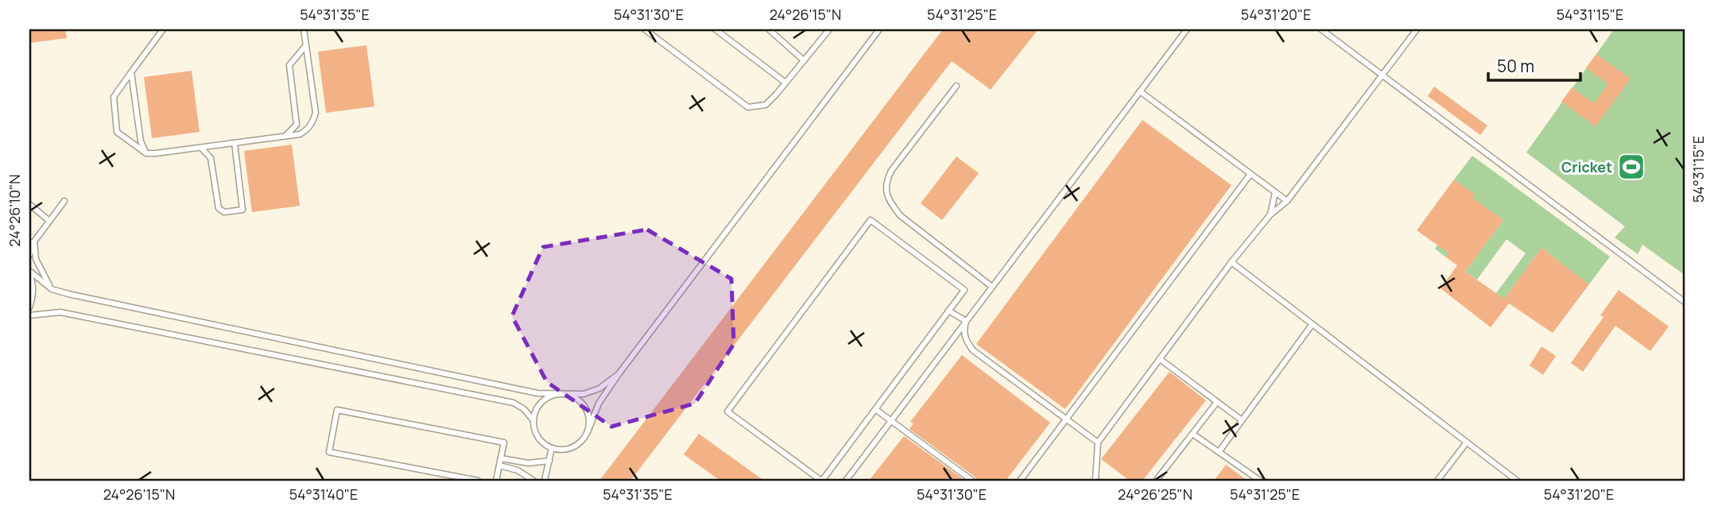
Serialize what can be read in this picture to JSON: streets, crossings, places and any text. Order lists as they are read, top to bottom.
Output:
{
  "places": {
    "sports": ["Cricket"]
  },
  "scale_bar": "50 m",
  "coordinates": [
    "54°31'35\"E",
    "54°31'30\"E",
    "24°26'15\"N",
    "54°31'25\"E",
    "54°31'20\"E",
    "54°31'15\"E",
    "24°26'10\"N",
    "54°31'40\"E",
    "24°26'25\"N"
  ]
}
